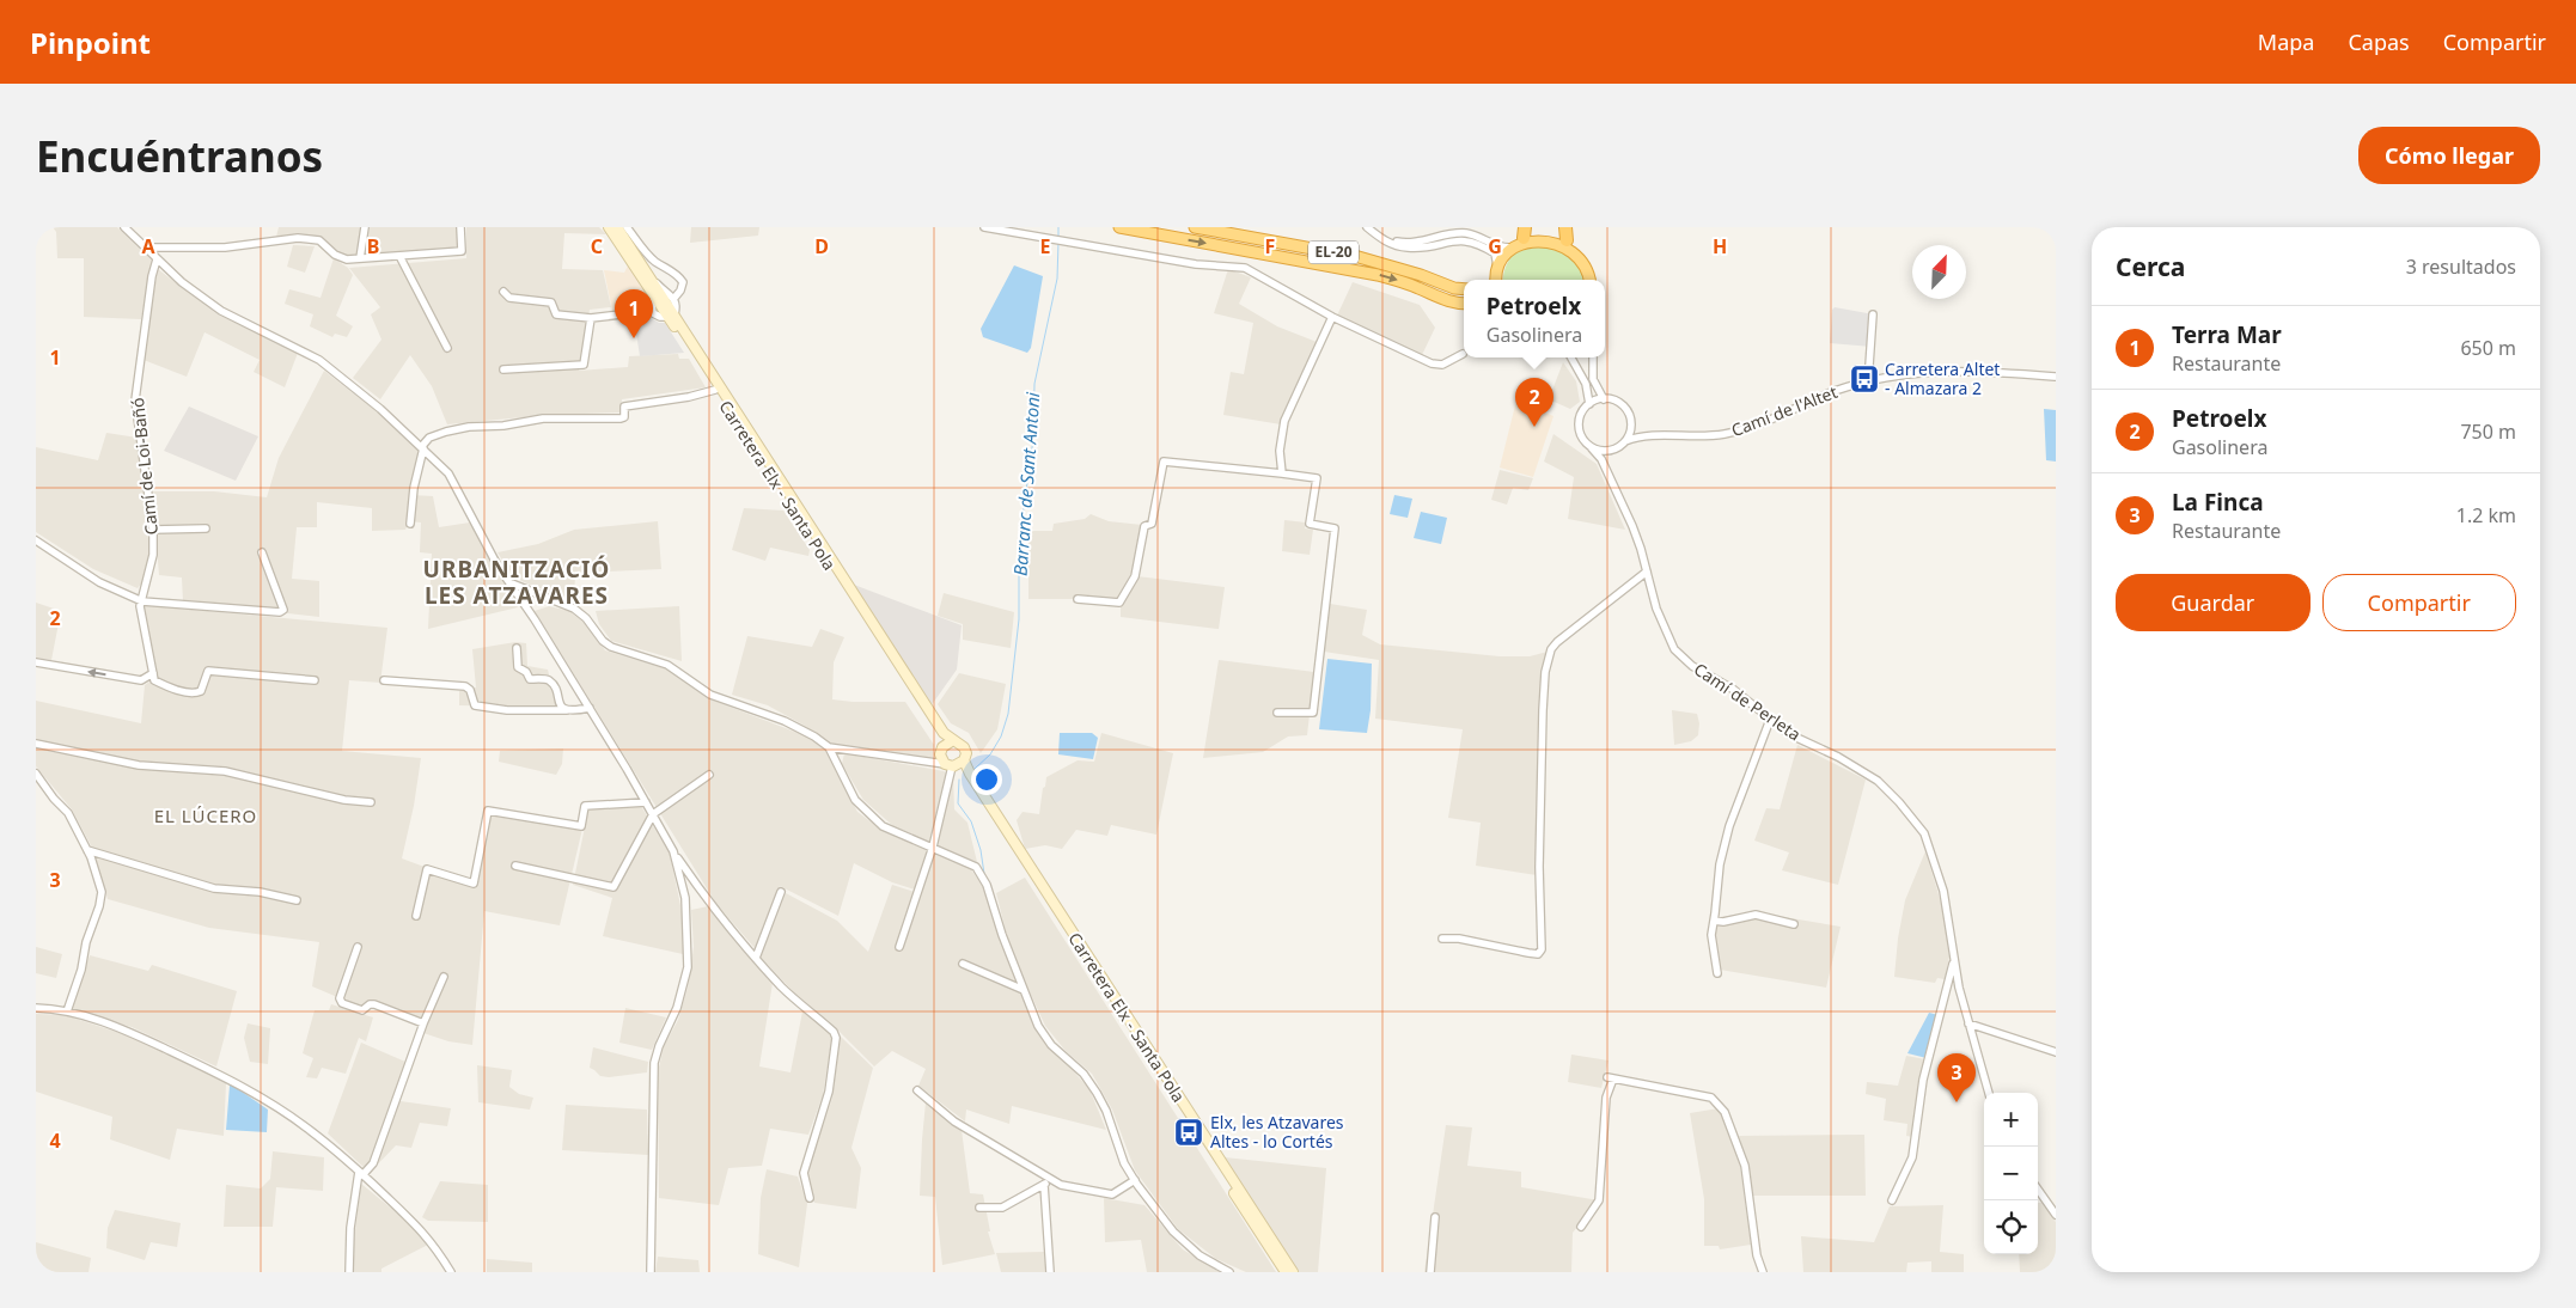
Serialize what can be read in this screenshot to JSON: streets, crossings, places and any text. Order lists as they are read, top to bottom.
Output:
{
  "streets": {
    "highway": ["EL-20"],
    "main road": ["Carretera Elx - Santa Pola"],
    "street": ["Camí de l'Altet", "Camí de Loi-Bañó", "Camí de Perleta"]
  },
  "crossings": [
    ["Camí de l'Altet", "Camí de Perleta"]
  ],
  "districts": ["URBANITZACIÓ LES ATZAVARES", "EL LÚCERO"],
  "water": ["Barranc de Sant Antoni"],
  "places": {
    "bus stop": ["Carretera Altet - Almazara 2", "Elx, les Atzavares Altes - lo Cortés"]
  },
  "north": "top right",
  "page": {
    "header": "Pinpoint",
    "nav": ["Mapa", "Capas", "Compartir"],
    "buttons": [
      "Cómo llegar",
      ["Guardar", "Compartir"]
    ],
    "title": "Encuéntranos",
    "heading": ["Cerca", "3 resultados"],
    "popup": ["Petroelx", "Gasolinera"],
    "pins": ["1", "2", "3"],
    "list": [
      {
        "mark": "1",
        "name": "Terra Mar",
        "note": "Restaurante",
        "value": "650 m"
      },
      {
        "mark": "2",
        "name": "Petroelx",
        "note": "Gasolinera",
        "value": "750 m"
      },
      {
        "mark": "3",
        "name": "La Finca",
        "note": "Restaurante",
        "value": "1.2 km"
      }
    ],
    "map_buttons": ["+", "−"]
  },
  "grid": {
    "columns": [
      "A",
      "B",
      "C",
      "D",
      "E",
      "F",
      "G",
      "H"
    ],
    "rows": [
      "1",
      "2",
      "3",
      "4"
    ]
  }
}
